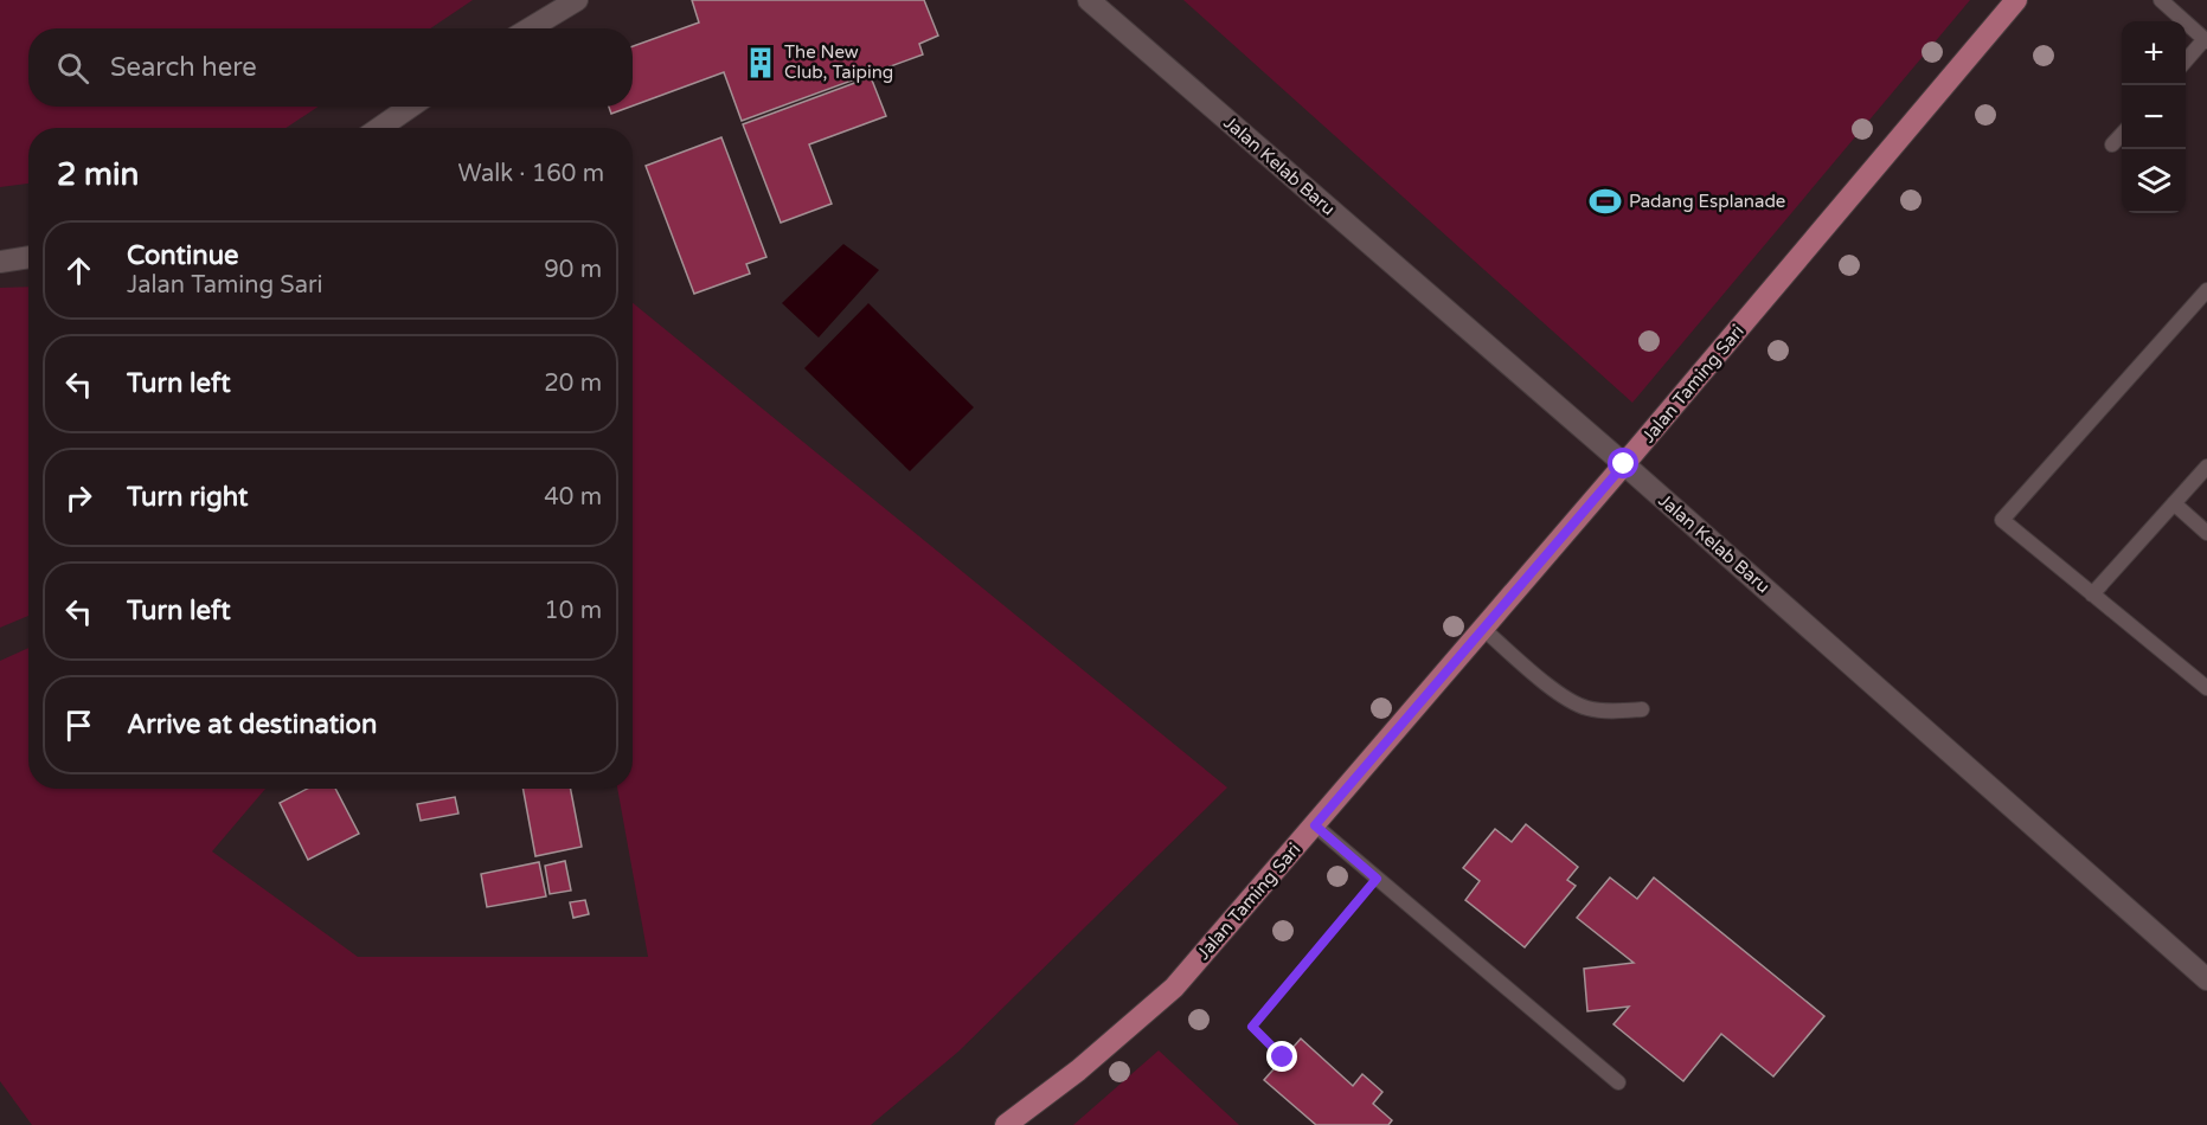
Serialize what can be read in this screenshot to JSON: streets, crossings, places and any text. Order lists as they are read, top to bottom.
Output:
{
  "streets": {
    "main road": ["Jalan Taming Sari"],
    "street": ["Jalan Kelab Baru"]
  },
  "crossings": [
    ["Jalan Kelab Baru", "Jalan Taming Sari"]
  ],
  "places": {
    "building": ["The New Club, Taiping"],
    "sports": ["Padang Esplanade"]
  },
  "page": {
    "map_buttons": ["+", "−"],
    "search": "Search here",
    "heading": ["2 min", "Walk · 160 m"],
    "list": [
      ["Continue", "Jalan Taming Sari", "90 m"],
      ["Turn left", "20 m"],
      ["Turn right", "40 m"],
      ["Turn left", "10 m"],
      "Arrive at destination"
    ]
  }
}
